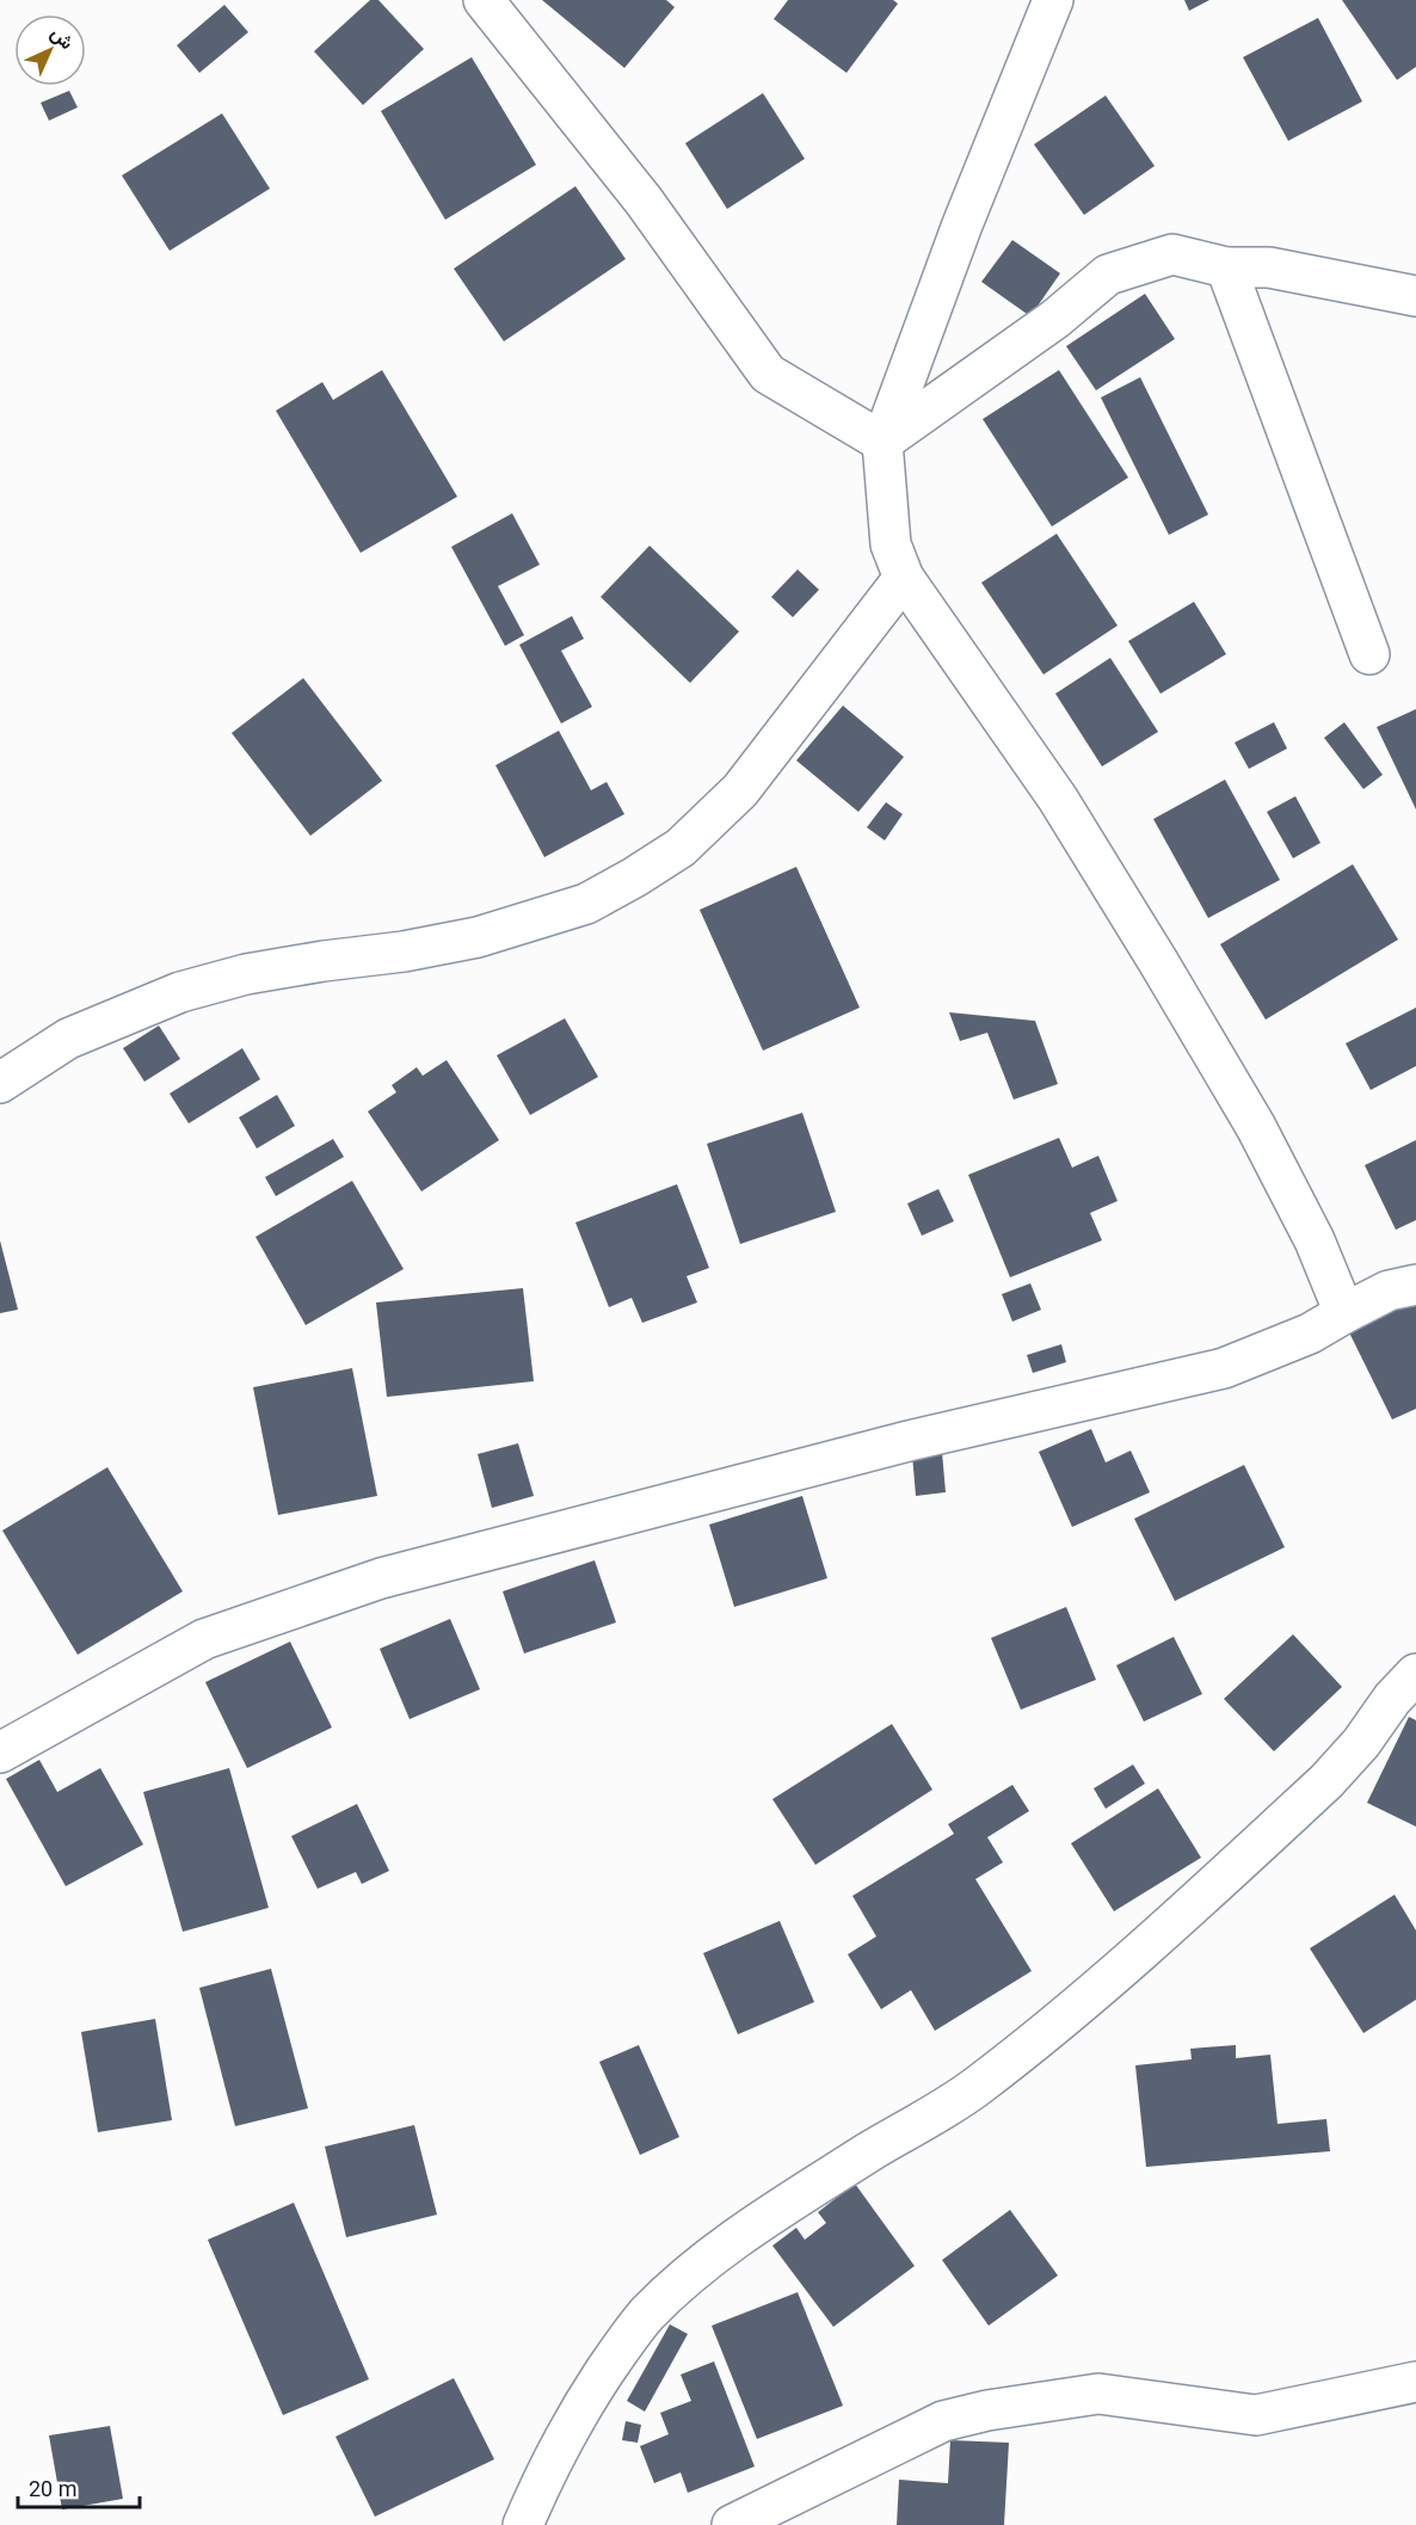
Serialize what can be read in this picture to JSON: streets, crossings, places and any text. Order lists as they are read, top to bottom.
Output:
{
  "scale_bar": "20 m",
  "north": "top right"
}
